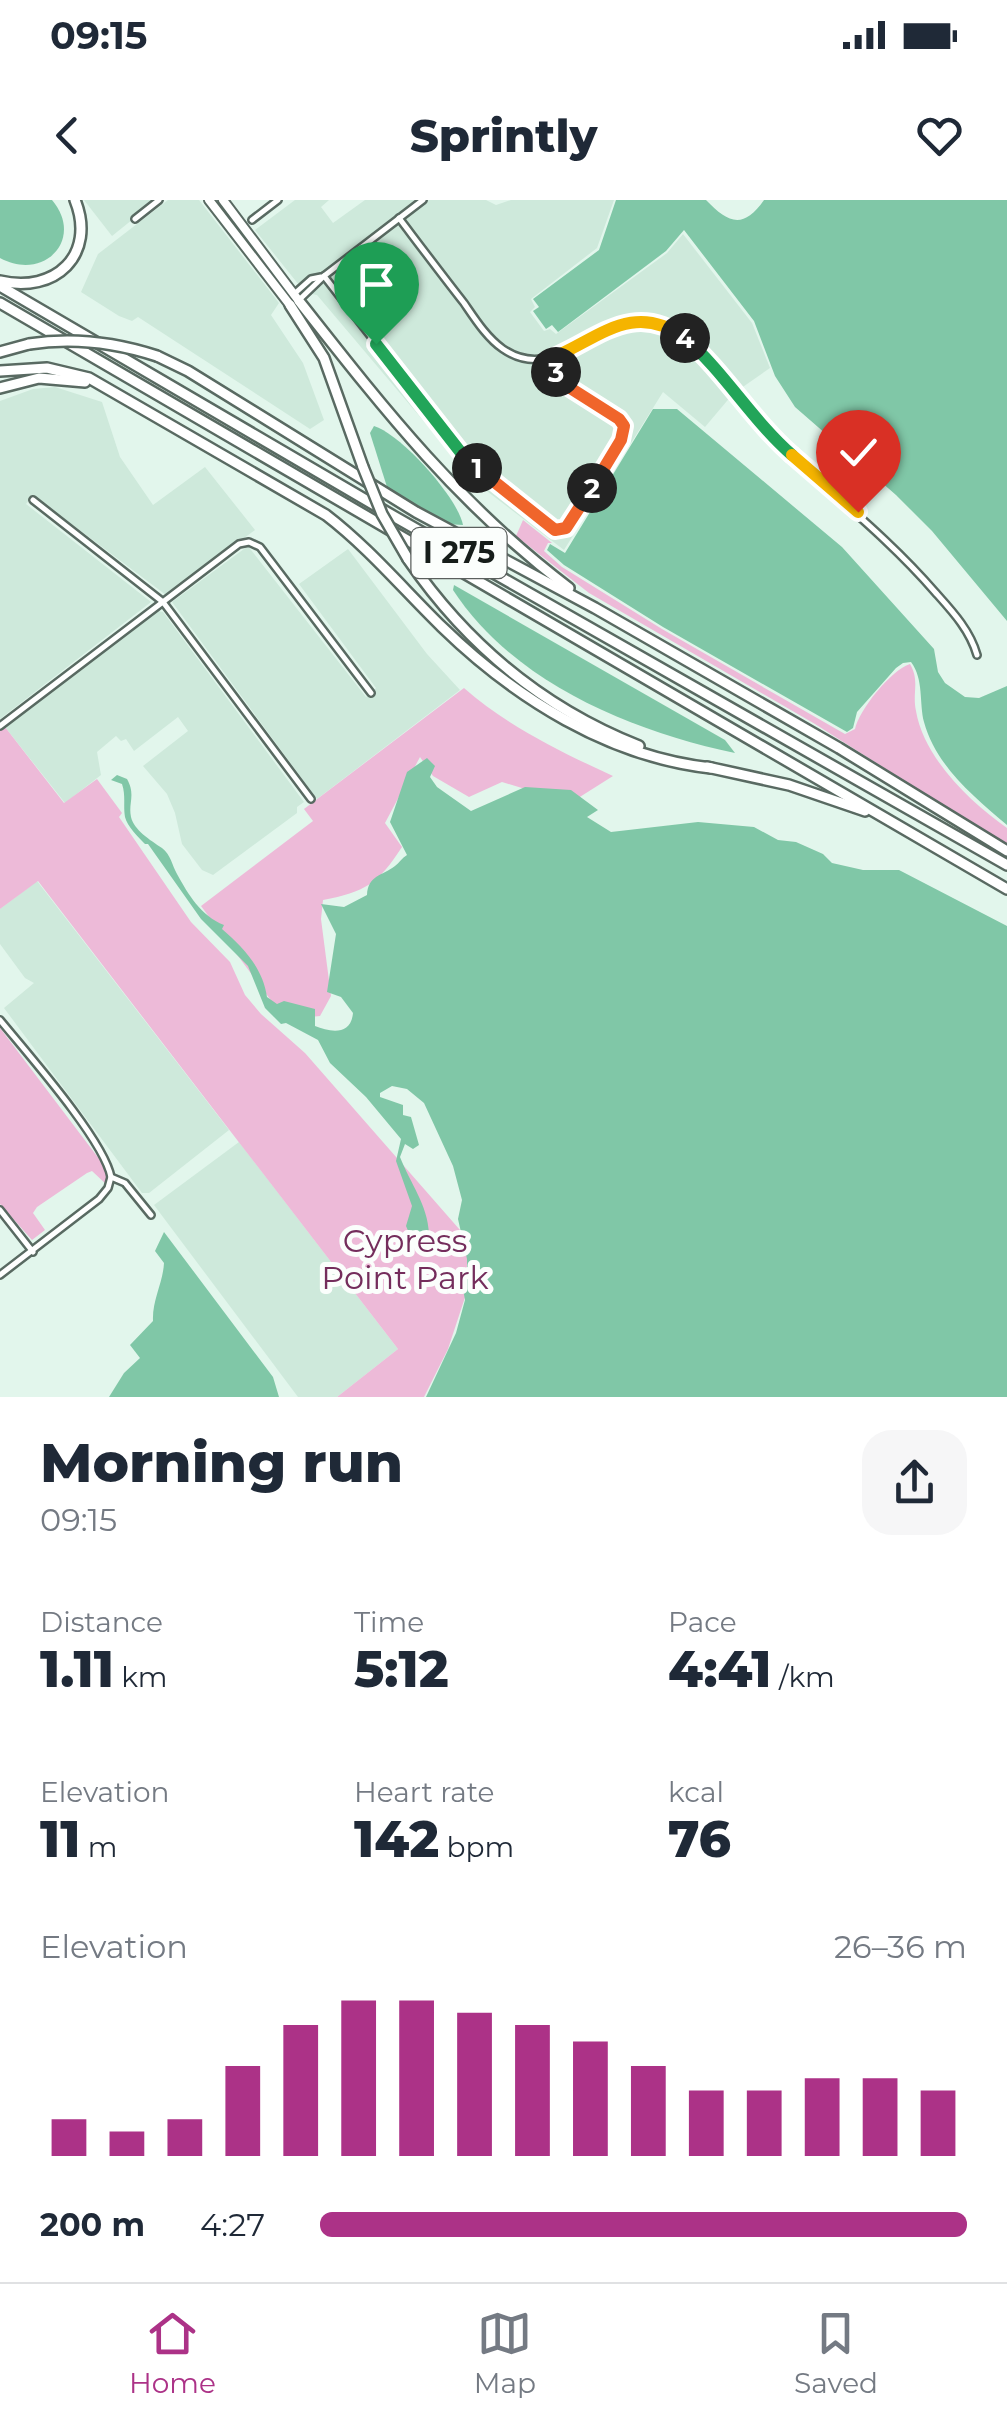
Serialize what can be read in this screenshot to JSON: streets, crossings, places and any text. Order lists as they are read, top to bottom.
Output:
{
  "streets": {
    "highway": ["I 275"]
  },
  "parks": ["Cypress Point Park"],
  "page": {
    "status": "09:15",
    "header": "Sprintly",
    "pins": [
      "4",
      "3",
      "1",
      "2"
    ],
    "heading": ["Morning run", "09:15"],
    "stats": [
      ["Distance", "1.11 km"],
      ["Time", "5:12"],
      ["Pace", "4:41 /km"],
      ["Elevation", "11 m"],
      ["Heart rate", "142 bpm"],
      ["kcal", "76"]
    ],
    "chart": ["Elevation", "26–36 m"],
    "list": [
      {
        "name": "200 m",
        "note": "4:27"
      }
    ],
    "tabs": ["Home", "Map", "Saved"]
  }
}
